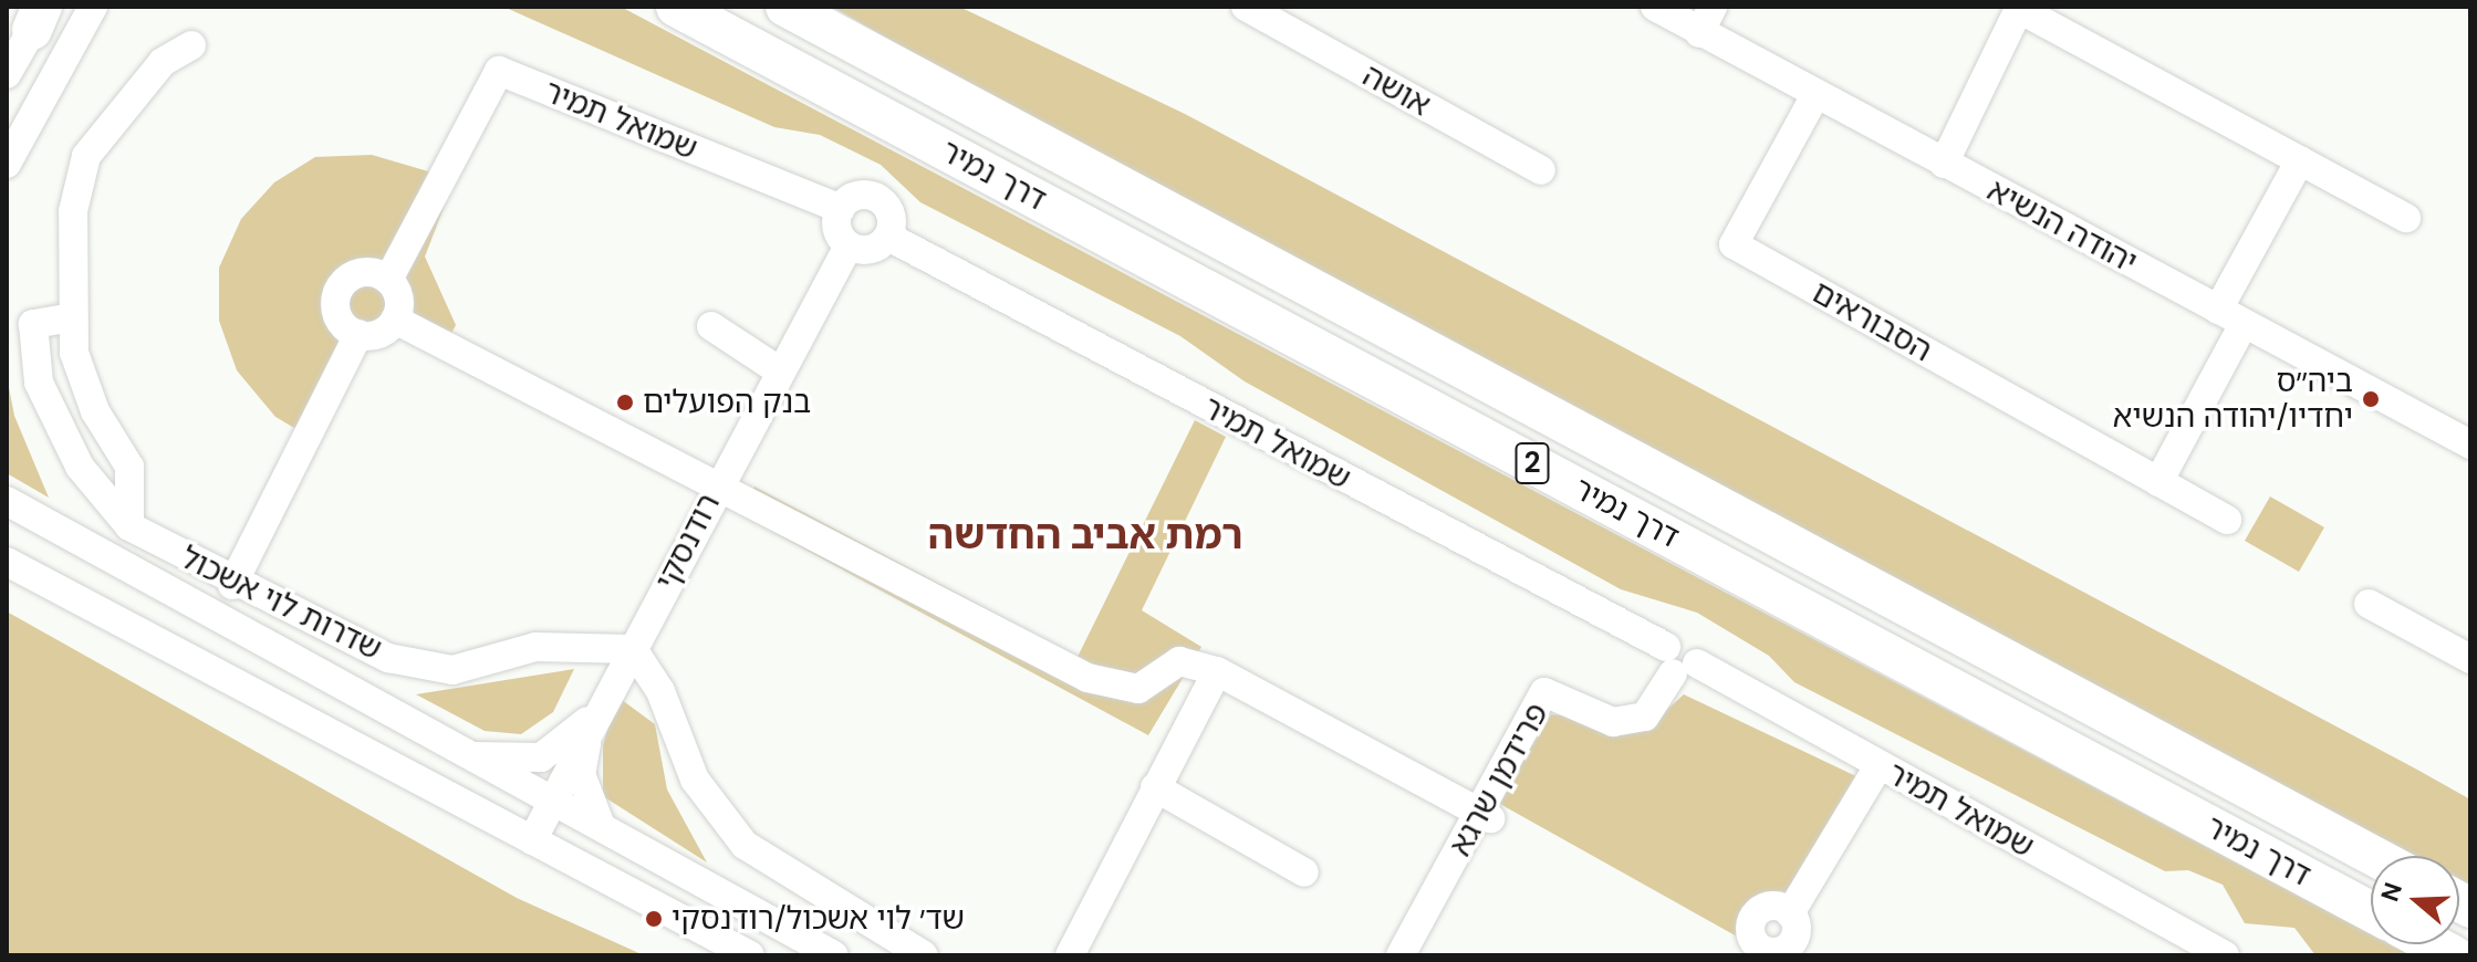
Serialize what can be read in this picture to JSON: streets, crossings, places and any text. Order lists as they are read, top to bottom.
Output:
{
  "streets": {
    "highway": ["דרך נמיר", "2"],
    "street": [
      "אושה",
      "שמואל תמיר",
      "יהודה הנשיא",
      "הסבוראים",
      "רודנסקי",
      "שדרות לוי אשכול",
      "פרידמן שרגא"
    ]
  },
  "crossings": [
    ["שמואל תמיר", "רודנסקי"],
    ["שמואל תמיר", "פרידמן שרגא"],
    ["יהודה הנשיא", "הסבוראים"],
    ["רודנסקי", "שדרות לוי אשכול"]
  ],
  "districts": ["רמת אביב החדשה"],
  "places": ["ביה״ס יחדיו/יהודה הנשיא", "בנק הפועלים", "שד׳ לוי אשכול/רודנסקי"],
  "north": "left"
}
